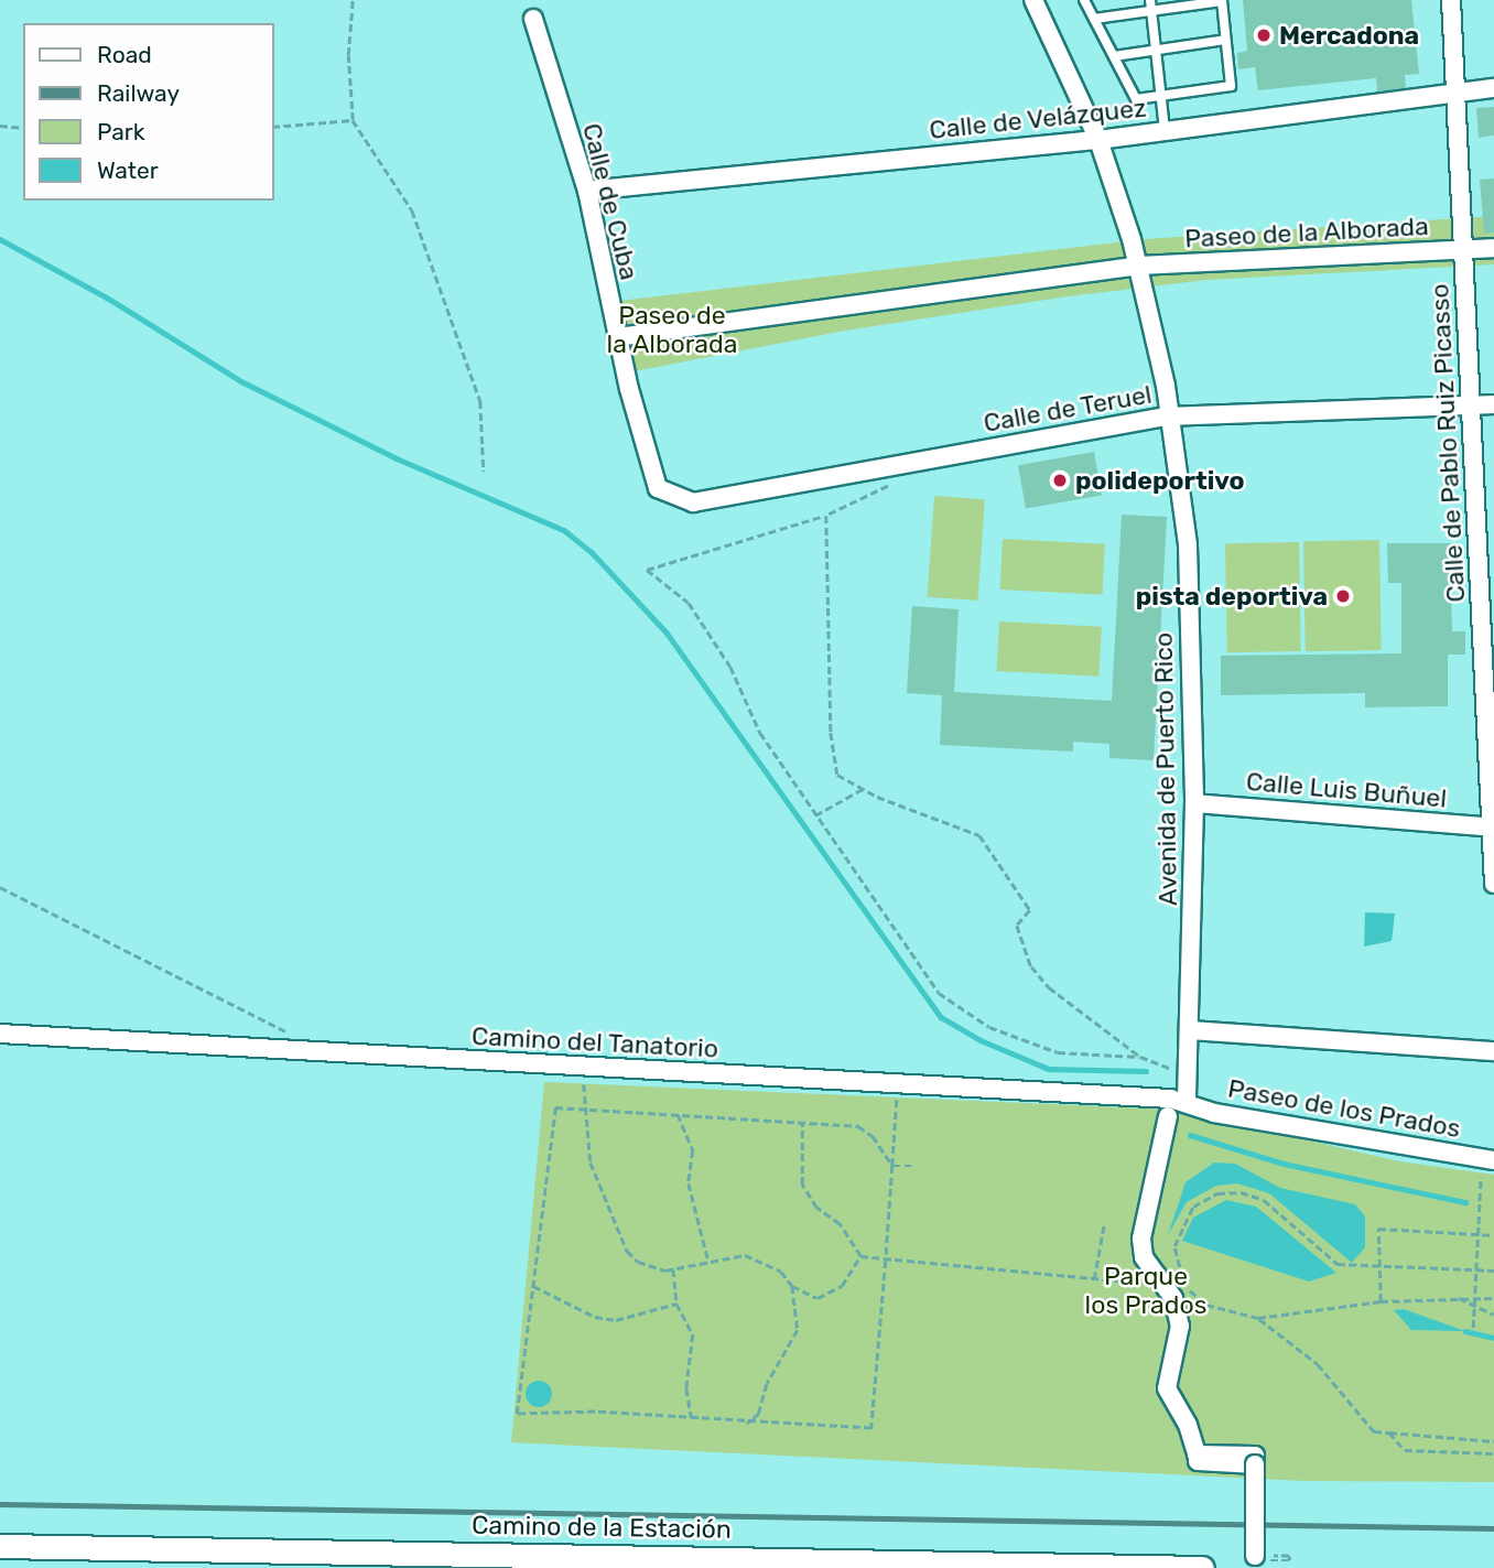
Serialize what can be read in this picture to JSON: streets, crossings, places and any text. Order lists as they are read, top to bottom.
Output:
{
  "streets": {
    "street": [
      "Calle de Velázquez",
      "Calle de Cuba",
      "Paseo de la Alborada",
      "Calle de Teruel",
      "Calle de Pablo Ruiz Picasso",
      "Avenida de Puerto Rico",
      "Calle Luis Buñuel",
      "Camino del Tanatorio",
      "Paseo de los Prados",
      "Camino de la Estación"
    ]
  },
  "crossings": [
    ["Calle de Velázquez", "Calle de Cuba"],
    ["Calle de Velázquez", "Calle de Pablo Ruiz Picasso"],
    ["Calle de Velázquez", "Avenida de Puerto Rico"],
    ["Calle de Cuba", "Paseo de la Alborada"],
    ["Calle de Cuba", "Calle de Teruel"],
    ["Paseo de la Alborada", "Calle de Pablo Ruiz Picasso"],
    ["Paseo de la Alborada", "Avenida de Puerto Rico"],
    ["Calle de Teruel", "Calle de Pablo Ruiz Picasso"],
    ["Calle de Teruel", "Avenida de Puerto Rico"],
    ["Calle de Pablo Ruiz Picasso", "Calle Luis Buñuel"],
    ["Avenida de Puerto Rico", "Calle Luis Buñuel"],
    ["Avenida de Puerto Rico", "Camino del Tanatorio"],
    ["Avenida de Puerto Rico", "Paseo de los Prados"],
    ["Camino del Tanatorio", "Paseo de los Prados"]
  ],
  "parks": ["Paseo de la Alborada", "Parque los Prados"],
  "places": ["Mercadona", "polideportivo", "pista deportiva"],
  "legend": [
    "Road",
    "Railway",
    "Park",
    "Water"
  ]
}
